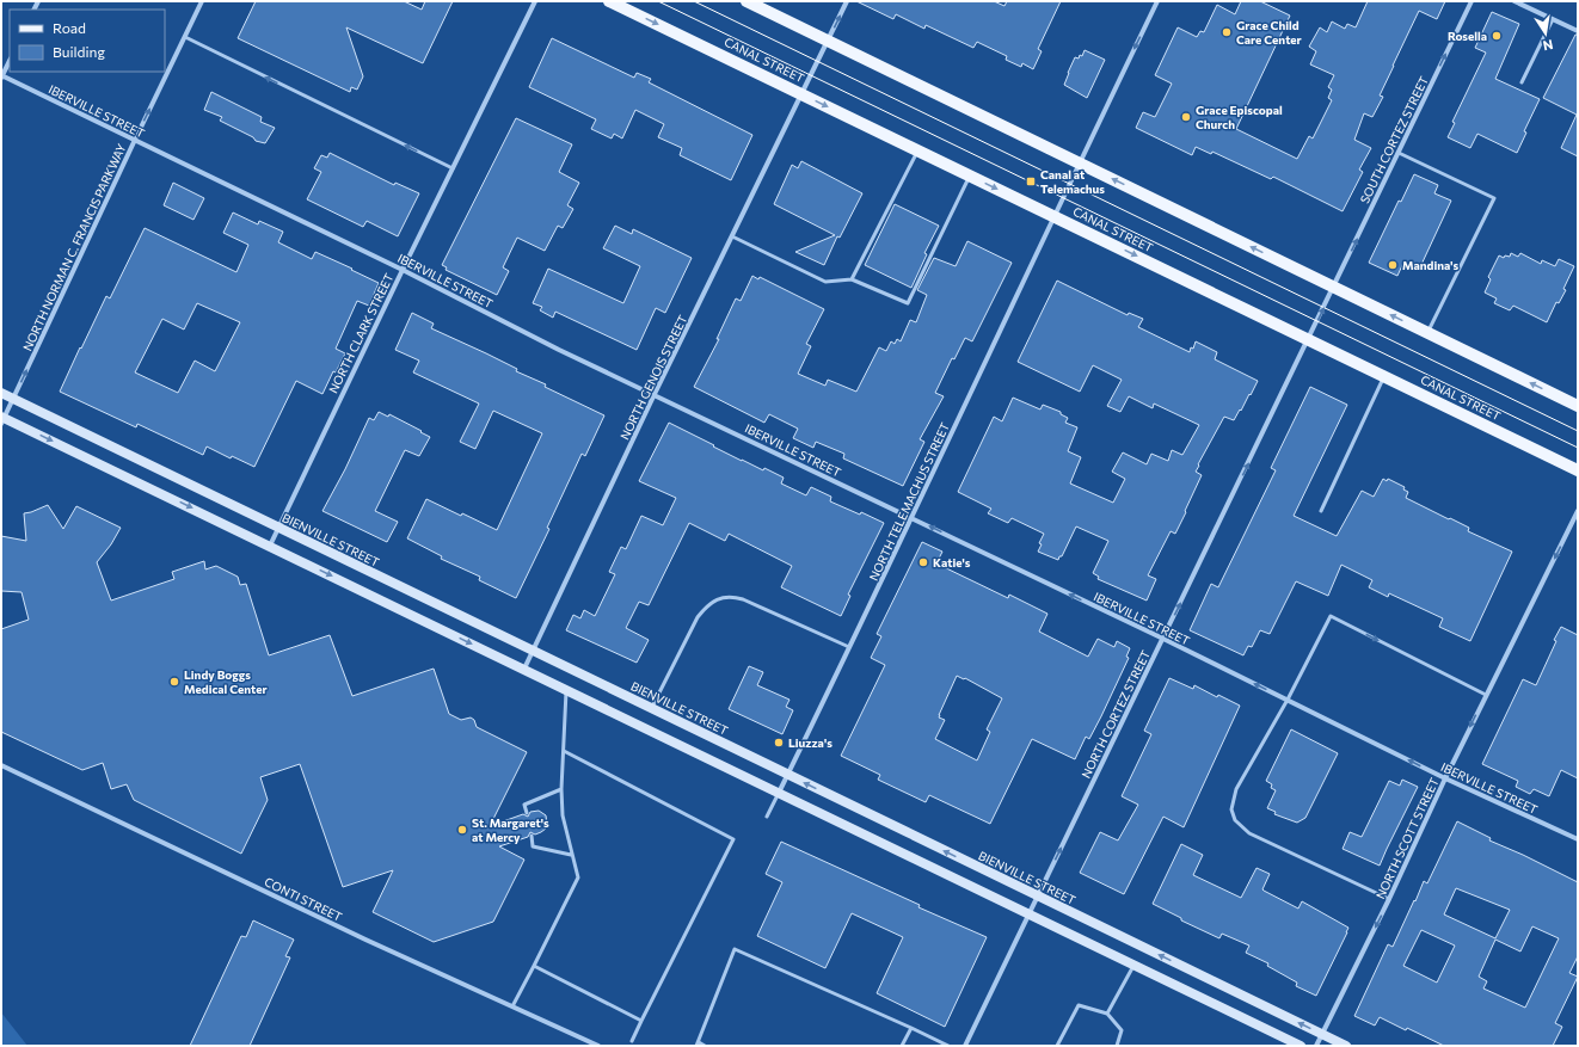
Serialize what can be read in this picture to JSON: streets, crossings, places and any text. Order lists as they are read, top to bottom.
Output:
{
  "streets": {
    "main road": ["CANAL STREET"],
    "street": [
      "IBERVILLE STREET",
      "SOUTH CORTEZ STREET",
      "NORTH NORMAN C. FRANCIS PARKWAY",
      "NORTH CLARK STREET",
      "NORTH GENOIS STREET",
      "NORTH TELEMACHUS STREET",
      "BIENVILLE STREET",
      "NORTH CORTEZ STREET",
      "NORTH SCOTT STREET",
      "CONTI STREET"
    ]
  },
  "crossings": [
    ["CANAL STREET", "SOUTH CORTEZ STREET"],
    ["CANAL STREET", "NORTH GENOIS STREET"],
    ["CANAL STREET", "NORTH TELEMACHUS STREET"],
    ["CANAL STREET", "NORTH CORTEZ STREET"],
    ["IBERVILLE STREET", "NORTH NORMAN C. FRANCIS PARKWAY"],
    ["IBERVILLE STREET", "NORTH CLARK STREET"],
    ["IBERVILLE STREET", "NORTH GENOIS STREET"],
    ["IBERVILLE STREET", "NORTH TELEMACHUS STREET"],
    ["IBERVILLE STREET", "NORTH CORTEZ STREET"],
    ["IBERVILLE STREET", "NORTH SCOTT STREET"],
    ["SOUTH CORTEZ STREET", "NORTH CORTEZ STREET"],
    ["NORTH NORMAN C. FRANCIS PARKWAY", "BIENVILLE STREET"],
    ["NORTH CLARK STREET", "BIENVILLE STREET"],
    ["NORTH GENOIS STREET", "BIENVILLE STREET"],
    ["NORTH TELEMACHUS STREET", "BIENVILLE STREET"],
    ["BIENVILLE STREET", "NORTH CORTEZ STREET"],
    ["BIENVILLE STREET", "NORTH SCOTT STREET"]
  ],
  "one_way": [
    "SOUTH CORTEZ STREET",
    "NORTH NORMAN C. FRANCIS PARKWAY",
    "NORTH CORTEZ STREET",
    "NORTH SCOTT STREET"
  ],
  "places": {
    "other": [
      "Grace Child Care Center",
      "Rosella",
      "Grace Episcopal Church",
      "Mandina's",
      "Katie's",
      "Lindy Boggs Medical Center",
      "Liuzza's",
      "St. Margaret's at Mercy"
    ],
    "transit": ["Canal at Telemachus"]
  },
  "legend": ["Road", "Building"],
  "north": "bottom"
}
